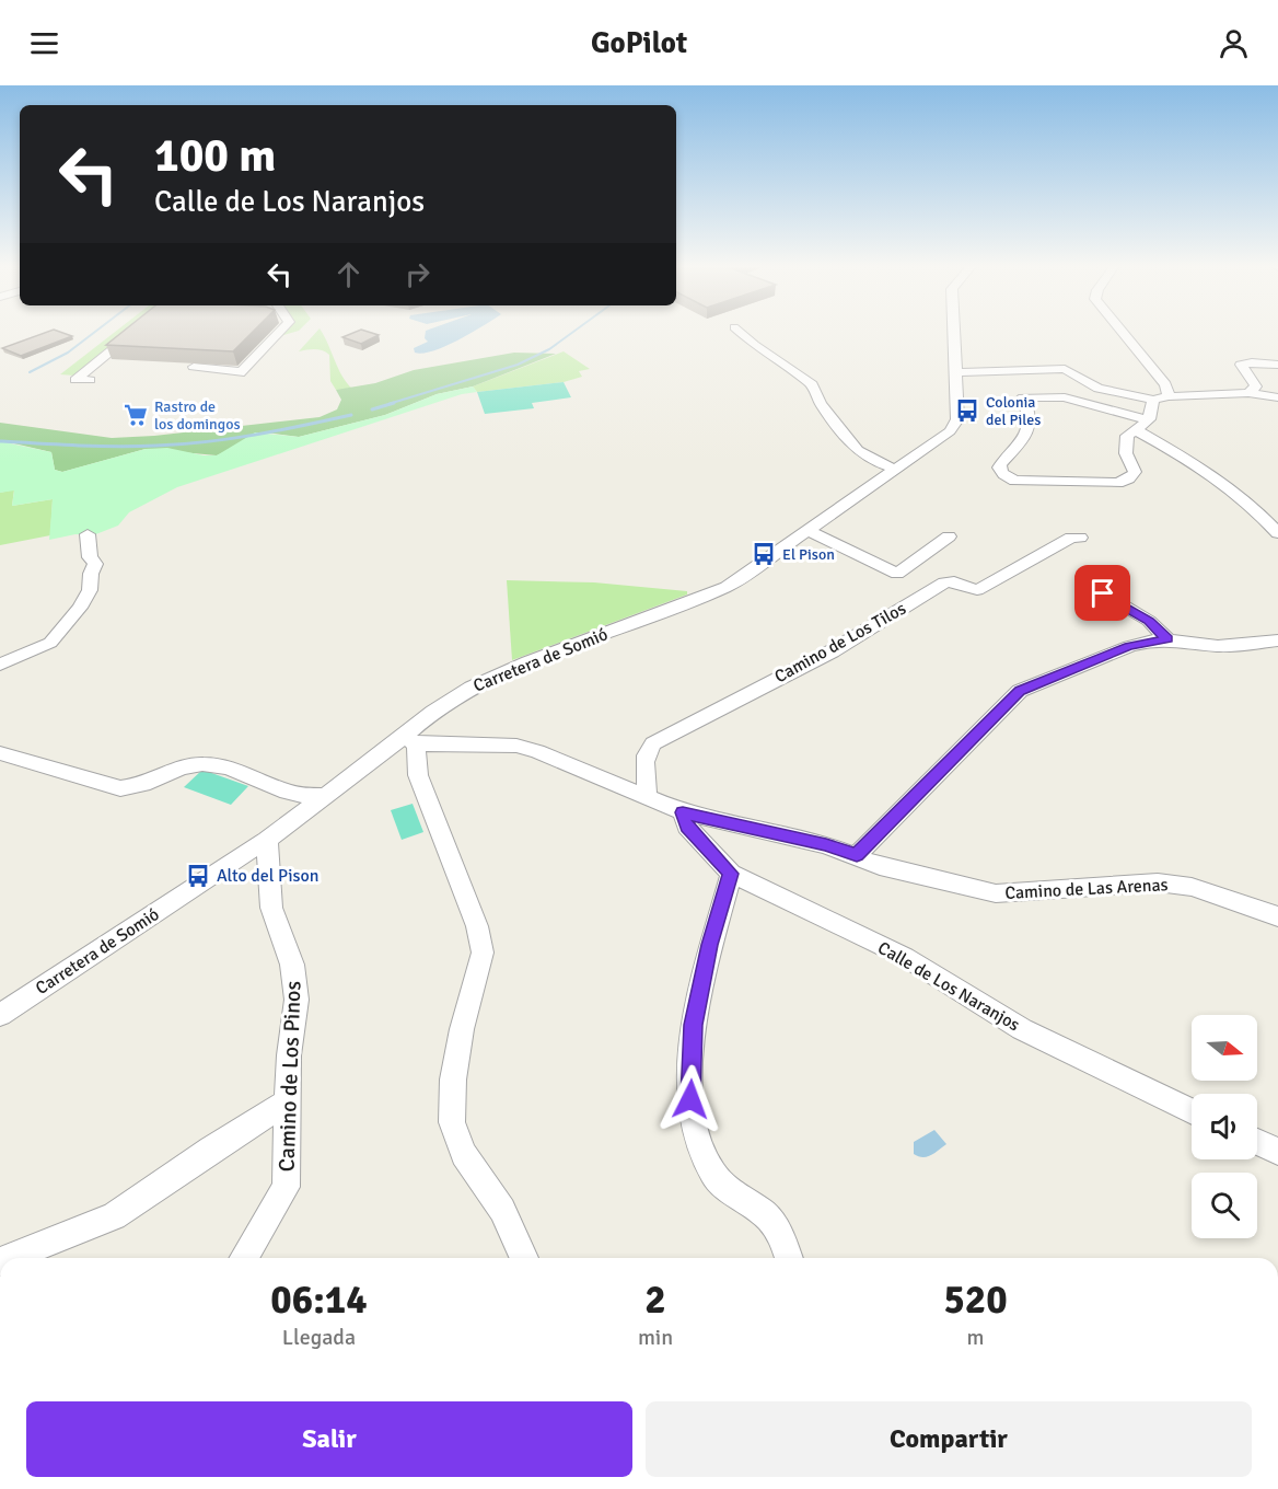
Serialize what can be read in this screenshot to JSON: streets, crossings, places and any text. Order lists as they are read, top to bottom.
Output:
{
  "streets": {
    "street": [
      "Camino de Los Tilos",
      "Carretera de Somió",
      "Camino de Las Arenas",
      "Calle de Los Naranjos",
      "Camino de Los Pinos"
    ]
  },
  "crossings": [
    ["Camino de Los Tilos", "Camino de Las Arenas"],
    ["Carretera de Somió", "Camino de Las Arenas"],
    ["Carretera de Somió", "Camino de Los Pinos"],
    ["Camino de Las Arenas", "Calle de Los Naranjos"]
  ],
  "places": {
    "bus stop": ["Colonia del Piles", "El Pison", "Alto del Pison"],
    "supermarket": ["Rastro de los domingos"]
  },
  "north": "right",
  "page": {
    "header": "GoPilot",
    "turn": ["100 m", "Calle de Los Naranjos"],
    "eta": [
      "06:14",
      "Llegada",
      "2",
      "min",
      "520",
      "m"
    ],
    "buttons": ["Salir", "Compartir"]
  }
}
